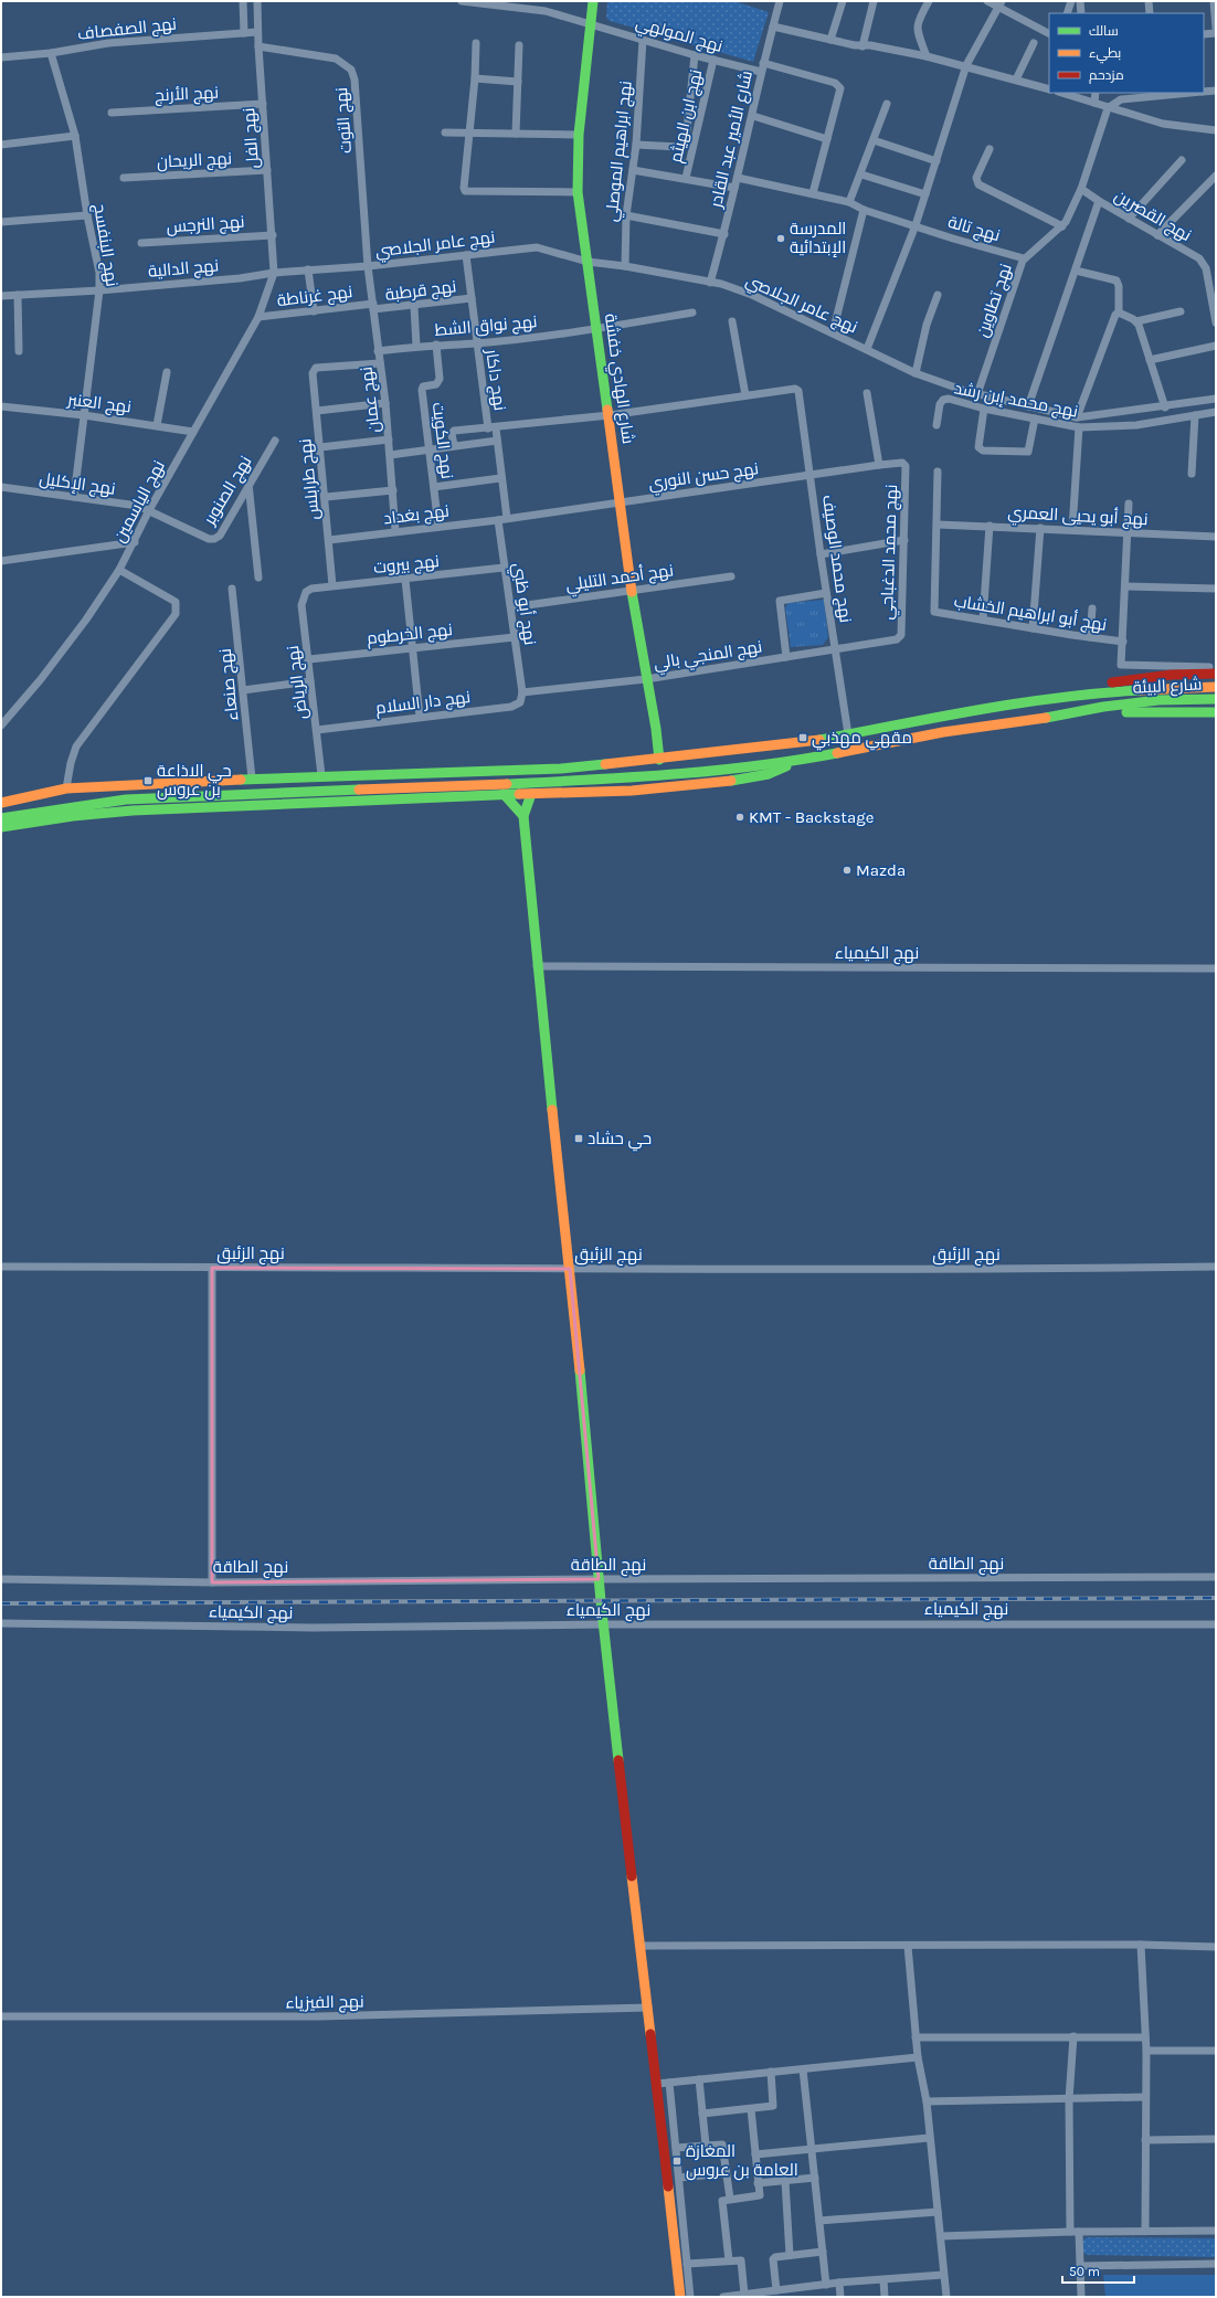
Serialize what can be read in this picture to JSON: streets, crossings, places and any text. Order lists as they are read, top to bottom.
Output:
{
  "streets": {
    "main road": ["شارع الهادي خفشة", "شارع البيئة"],
    "street": [
      "نهج الصفصاف",
      "نهج المولهي",
      "نهج الأرنج",
      "نهج ابن الهيثم",
      "نهج التوت",
      "نهج الفل",
      "شارع الأمير عبد القادر",
      "نهج ابراهيم الموصلي",
      "نهج الريحان",
      "نهج القصرين",
      "نهج النرجس",
      "نهج تالة",
      "نهج عامر الجلاصي",
      "نهج البنفسج",
      "نهج الدالية",
      "نهج قرطبة",
      "نهج غرناطة",
      "نهج تطاوين",
      "نهج نواق الشط",
      "نهج داكار",
      "نهج عمان",
      "نهج محمد إبن رشد",
      "نهج العنبر",
      "نهج الكويت",
      "نهج حسن النوري",
      "نهج طرابلس",
      "نهج الإكليل",
      "نهج الصنوبر",
      "نهج الياسمين",
      "نهج بغداد",
      "نهج أبو يحيى العمري",
      "نهج محمد الدغباجي",
      "نهج محمد الوصيف",
      "نهج بيروت",
      "نهج أحمد التليلي",
      "نهج أبو ظبي",
      "نهج أبو ابراهيم الخشاب",
      "نهج الخرطوم",
      "نهج المنجي بالي",
      "نهج الرياض",
      "نهج صنعاء",
      "نهج دار السلام",
      "نهج الكيمياء",
      "نهج الزئبق",
      "نهج الطاقة",
      "نهج الفيزياء"
    ]
  },
  "crossings": [
    ["نهج الصفصاف", "نهج الفل"],
    ["نهج الصفصاف", "نهج البنفسج"],
    ["نهج المولهي", "نهج ابن الهيثم"],
    ["نهج المولهي", "شارع الأمير عبد القادر"],
    ["نهج المولهي", "نهج ابراهيم الموصلي"],
    ["نهج المولهي", "شارع الهادي خفشة"],
    ["نهج الأرنج", "نهج الفل"],
    ["نهج التوت", "نهج الفل"],
    ["نهج التوت", "نهج عامر الجلاصي"],
    ["نهج التوت", "نهج الدالية"],
    ["نهج التوت", "نهج عمان"],
    ["نهج الفل", "نهج الريحان"],
    ["نهج الفل", "نهج النرجس"],
    ["نهج الفل", "نهج الدالية"],
    ["نهج الفل", "نهج الياسمين"],
    ["شارع الأمير عبد القادر", "نهج تالة"],
    ["شارع الأمير عبد القادر", "نهج عامر الجلاصي"],
    ["نهج ابراهيم الموصلي", "نهج عامر الجلاصي"],
    ["نهج القصرين", "نهج تطاوين"],
    ["نهج تالة", "نهج تطاوين"],
    ["نهج عامر الجلاصي", "نهج الدالية"],
    ["نهج عامر الجلاصي", "نهج تطاوين"],
    ["نهج عامر الجلاصي", "شارع الهادي خفشة"],
    ["نهج عامر الجلاصي", "نهج داكار"],
    ["نهج عامر الجلاصي", "نهج عمان"],
    ["نهج البنفسج", "نهج الدالية"],
    ["نهج البنفسج", "نهج العنبر"],
    ["نهج البنفسج", "نهج الإكليل"],
    ["نهج الدالية", "نهج عمان"],
    ["نهج الدالية", "نهج الياسمين"],
    ["نهج قرطبة", "نهج غرناطة"],
    ["نهج قرطبة", "نهج داكار"],
    ["نهج قرطبة", "نهج عمان"],
    ["نهج غرناطة", "نهج عمان"],
    ["نهج غرناطة", "نهج الياسمين"],
    ["نهج نواق الشط", "شارع الهادي خفشة"],
    ["نهج نواق الشط", "نهج داكار"],
    ["نهج نواق الشط", "نهج عمان"],
    ["نهج نواق الشط", "نهج الكويت"],
    ["شارع الهادي خفشة", "نهج حسن النوري"],
    ["شارع الهادي خفشة", "نهج أحمد التليلي"],
    ["شارع الهادي خفشة", "نهج المنجي بالي"],
    ["نهج عمان", "نهج طرابلس"],
    ["نهج عمان", "نهج بغداد"],
    ["نهج العنبر", "نهج الياسمين"],
    ["نهج الكويت", "نهج بغداد"],
    ["نهج حسن النوري", "نهج بغداد"],
    ["نهج حسن النوري", "نهج محمد الدغباجي"],
    ["نهج حسن النوري", "نهج محمد الوصيف"],
    ["نهج طرابلس", "نهج بغداد"],
    ["نهج طرابلس", "نهج بيروت"],
    ["نهج الإكليل", "نهج الصنوبر"],
    ["نهج الإكليل", "نهج الياسمين"],
    ["نهج الصنوبر", "نهج الياسمين"],
    ["نهج بغداد", "نهج أبو ظبي"],
    ["نهج أبو يحيى العمري", "نهج أبو ابراهيم الخشاب"],
    ["نهج محمد الدغباجي", "نهج المنجي بالي"],
    ["نهج محمد الوصيف", "نهج المنجي بالي"],
    ["نهج بيروت", "نهج أبو ظبي"],
    ["نهج بيروت", "نهج الرياض"],
    ["نهج أحمد التليلي", "نهج أبو ظبي"],
    ["نهج أبو ظبي", "نهج الخرطوم"],
    ["نهج أبو ظبي", "نهج المنجي بالي"],
    ["نهج أبو ظبي", "نهج دار السلام"],
    ["نهج الخرطوم", "نهج الرياض"],
    ["نهج المنجي بالي", "نهج دار السلام"],
    ["نهج الرياض", "نهج دار السلام"]
  ],
  "places": {
    "other": ["المدرسة الإبتدائية", "KMT - Backstage", "Mazda"],
    "transit": [
      "مقهي مهذبي",
      "حي الاذاعة بن عروس",
      "حي حشاد",
      "المغازة العامة بن عروس"
    ]
  },
  "legend": ["سالك", "بطيء", "مزدحم"],
  "scale_bar": "50 m"
}
